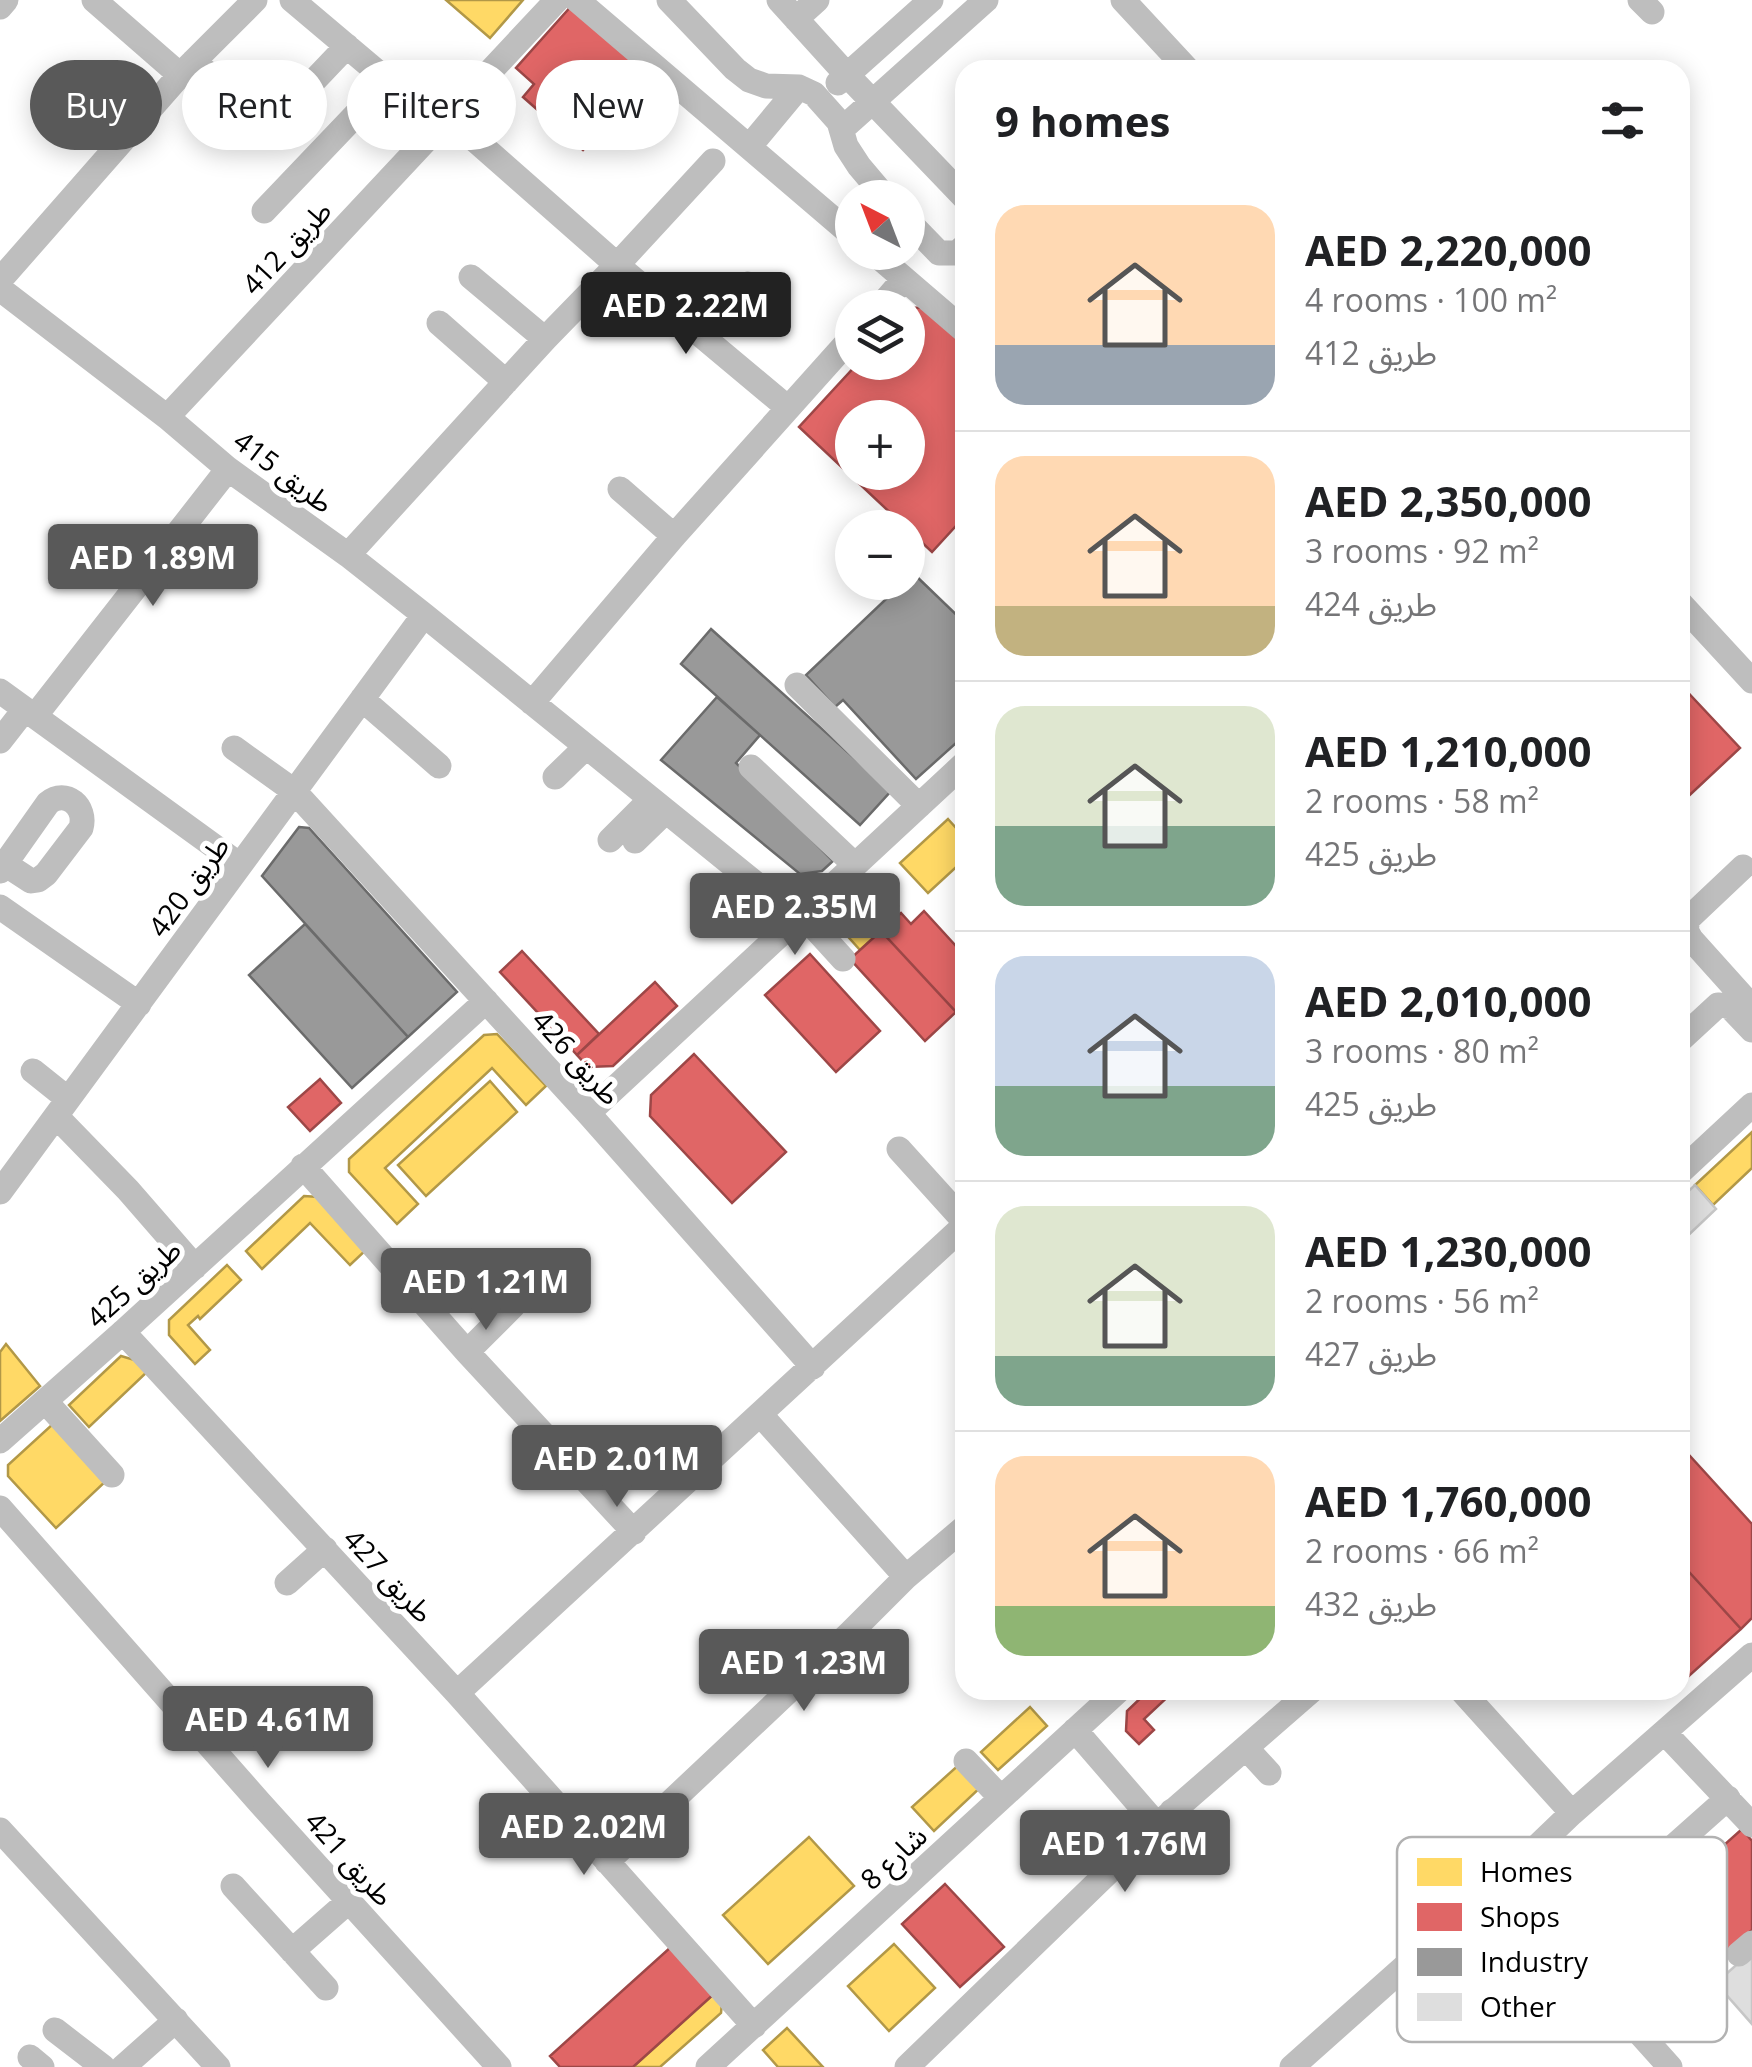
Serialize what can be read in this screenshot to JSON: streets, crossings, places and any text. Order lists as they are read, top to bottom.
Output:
{
  "streets": {
    "street": [
      "طريق 412",
      "طريق 415",
      "طريق 420",
      "طريق 426",
      "طريق 425",
      "طريق 427",
      "شارع 8",
      "طريق 421"
    ]
  },
  "crossings": [
    ["طريق 412", "طريق 415"],
    ["طريق 415", "طريق 420"],
    ["طريق 420", "طريق 426"],
    ["طريق 426", "طريق 425"],
    ["طريق 425", "طريق 427"],
    ["طريق 427", "شارع 8"]
  ],
  "legend": [
    "Homes",
    "Shops",
    "Industry",
    "Other"
  ],
  "north": "top left",
  "page": {
    "chip": [
      "Buy",
      "Rent",
      "Filters",
      "New"
    ],
    "heading": "9 homes",
    "map_buttons": ["+", "−"],
    "list": [
      {
        "name": "AED 2,220,000",
        "note": "4 rooms · 100 m² · طريق 412"
      },
      {
        "name": "AED 2,350,000",
        "note": "3 rooms · 92 m² · طريق 424"
      },
      {
        "name": "AED 1,210,000",
        "note": "2 rooms · 58 m² · طريق 425"
      },
      {
        "name": "AED 2,010,000",
        "note": "3 rooms · 80 m² · طريق 425"
      },
      {
        "name": "AED 1,230,000",
        "note": "2 rooms · 56 m² · طريق 427"
      },
      {
        "name": "AED 1,760,000",
        "note": "2 rooms · 66 m² · طريق 432"
      }
    ],
    "price": [
      "AED 2.22M",
      "AED 1.89M",
      "AED 2.35M",
      "AED 1.21M",
      "AED 2.01M",
      "AED 1.23M",
      "AED 4.61M",
      "AED 2.02M",
      "AED 1.76M"
    ]
  }
}
